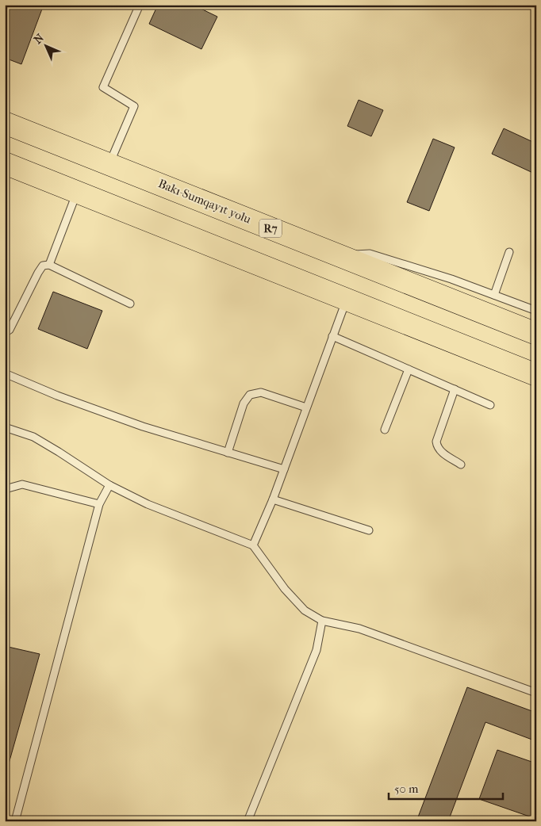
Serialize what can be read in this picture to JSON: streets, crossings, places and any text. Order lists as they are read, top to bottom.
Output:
{
  "streets": {
    "highway": ["Bakı-Sumqayıt yolu", "R7"]
  },
  "scale_bar": "50 m",
  "north": "top left"
}
